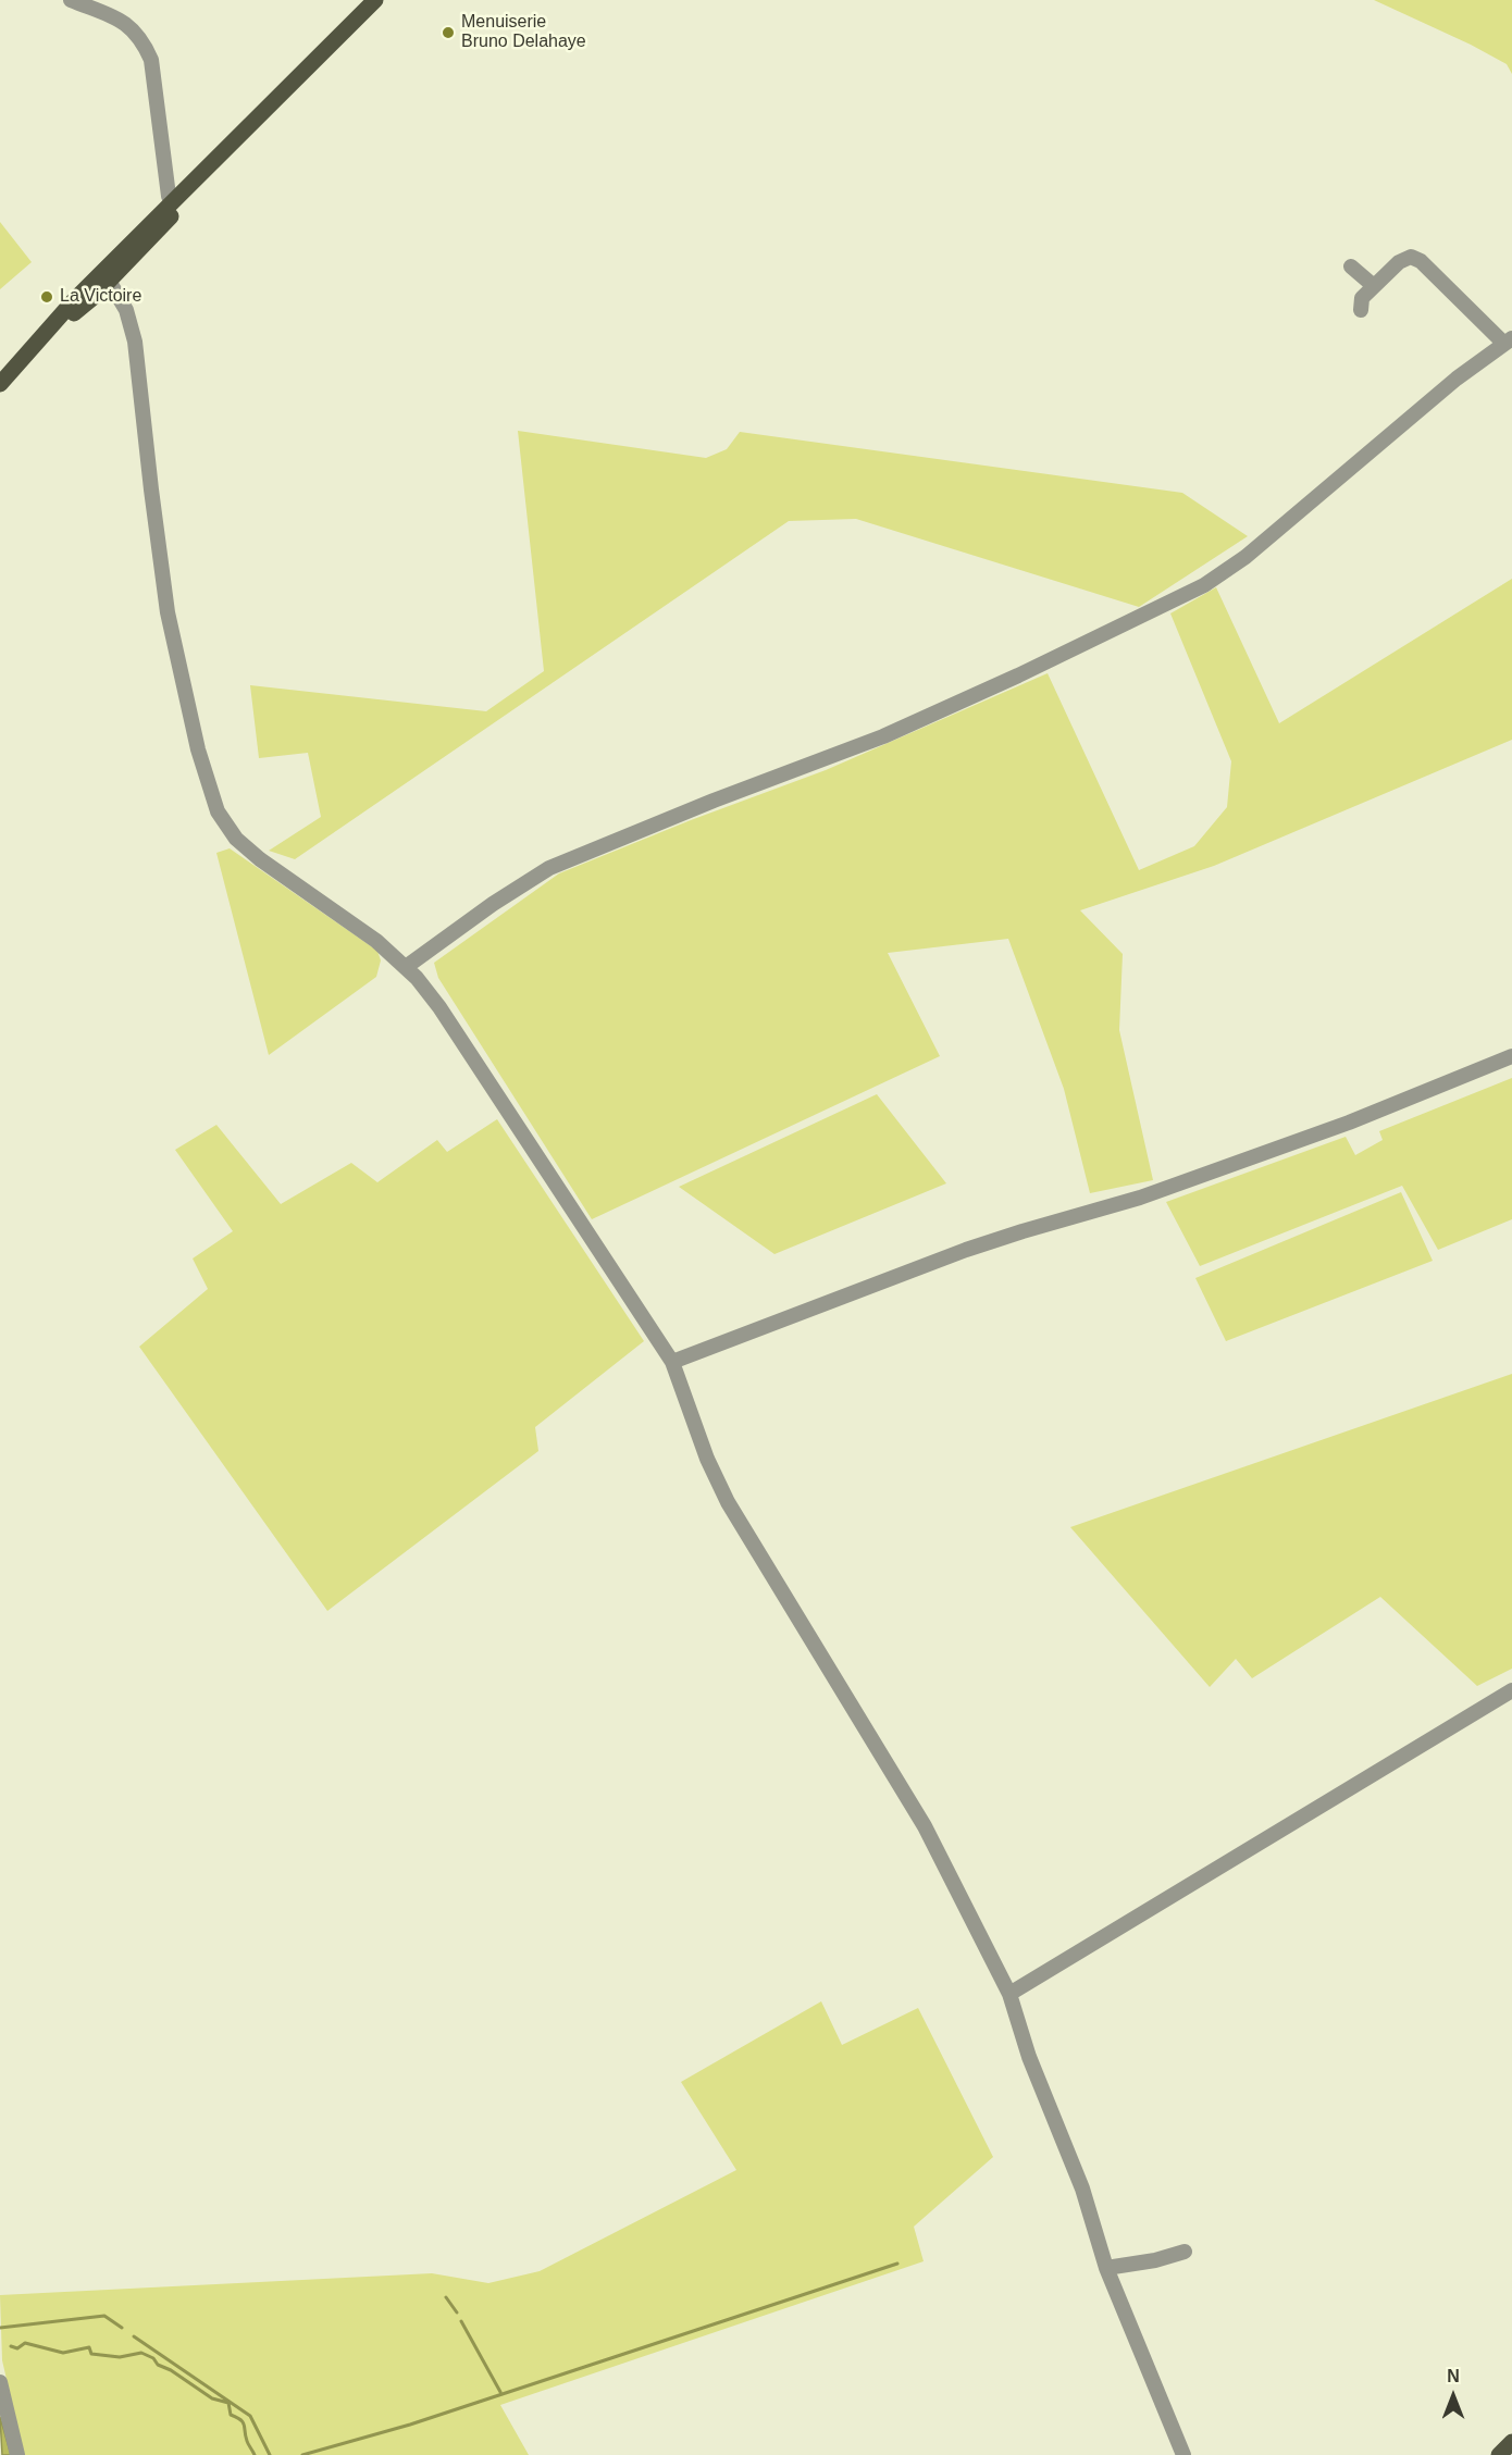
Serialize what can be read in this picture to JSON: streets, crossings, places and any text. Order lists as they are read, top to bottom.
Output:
{
  "places": ["Menuiserie Bruno Delahaye", "La Victoire"],
  "north": "top"
}
